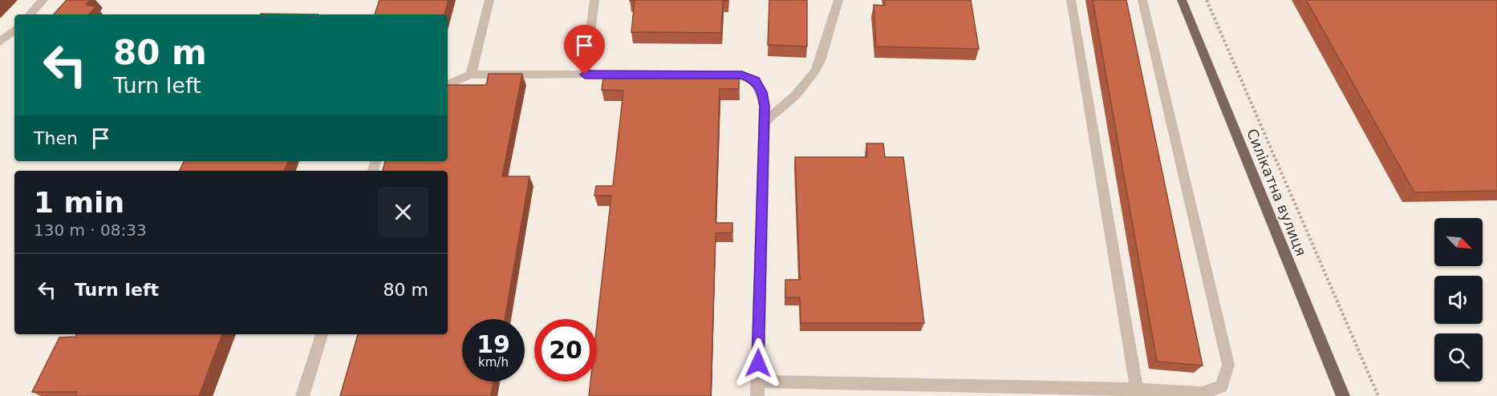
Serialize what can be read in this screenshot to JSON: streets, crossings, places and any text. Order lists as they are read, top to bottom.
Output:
{
  "streets": {
    "main road": ["Силікатна вулиця"]
  },
  "north": "bottom right",
  "page": {
    "turn": ["80 m", "Turn left"],
    "then": "Then",
    "heading": ["1 min", "130 m · 08:33"],
    "list": [
      {
        "name": "Turn left",
        "value": "80 m"
      }
    ],
    "speed": "19 km/h",
    "limit": "20"
  }
}
